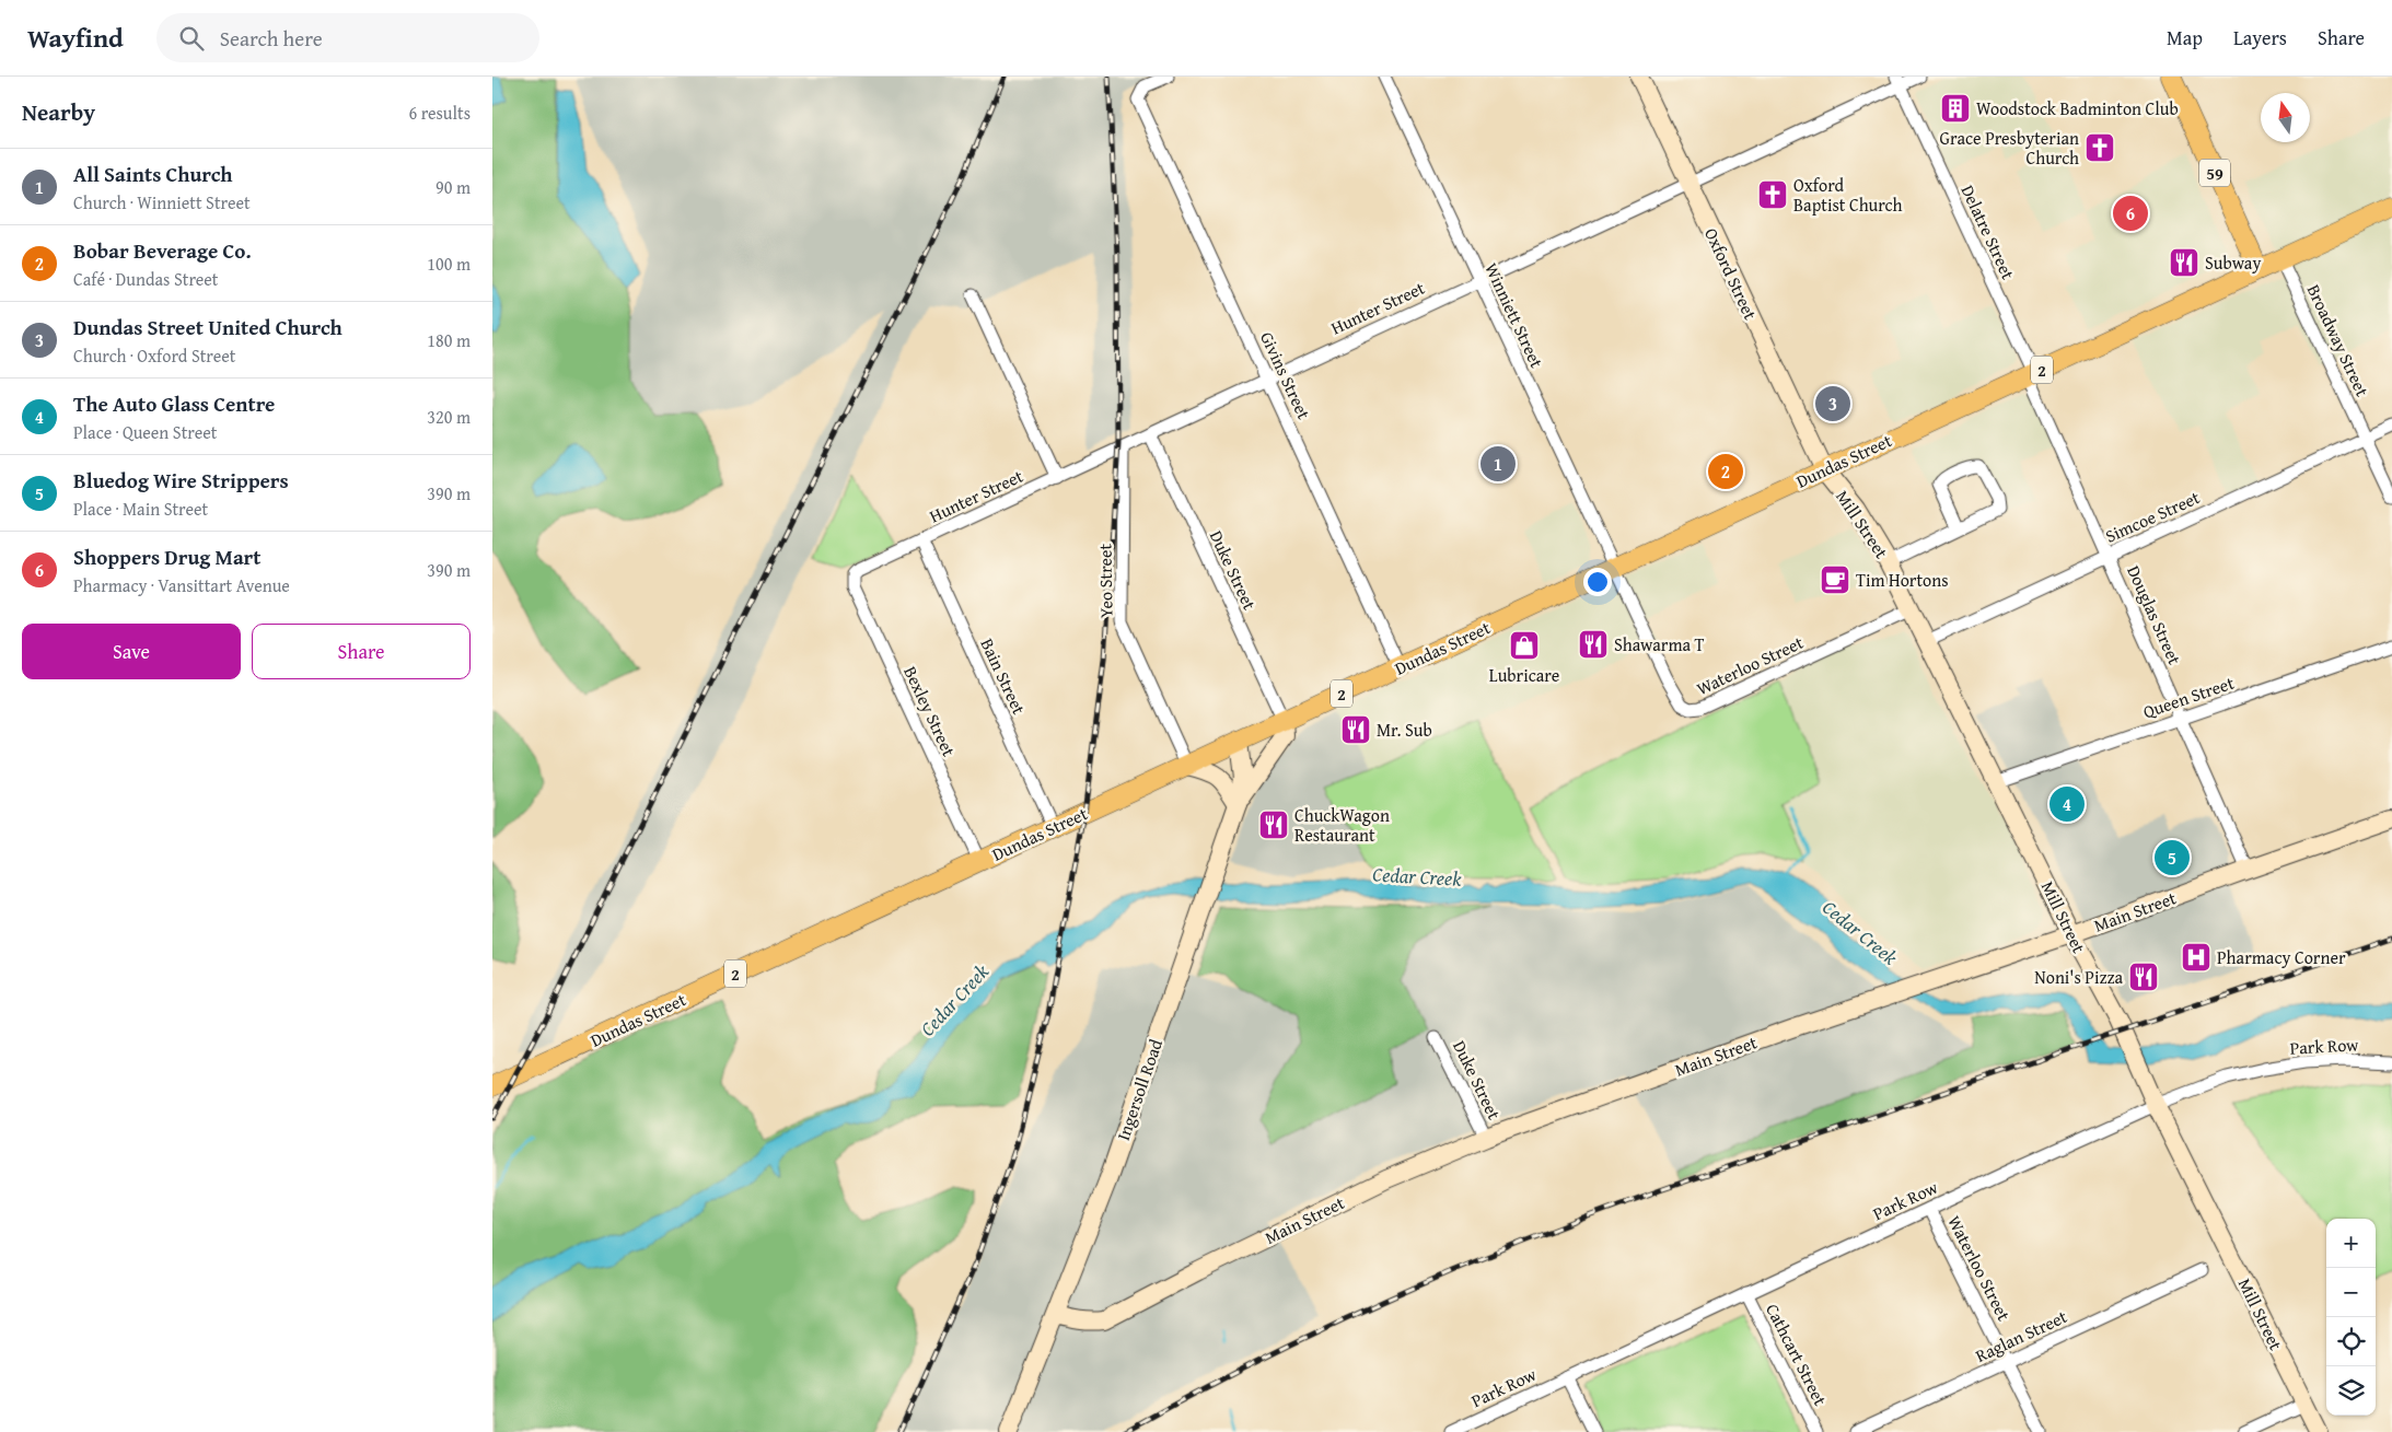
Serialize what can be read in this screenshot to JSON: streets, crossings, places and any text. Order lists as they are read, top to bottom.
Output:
{
  "streets": {
    "main road": [
      "59",
      "Oxford Street",
      "2",
      "Dundas Street",
      "Mill Street",
      "Main Street",
      "Ingersoll Road"
    ],
    "street": [
      "Delatre Street",
      "Hunter Street",
      "Winniett Street",
      "Broadway Street",
      "Givins Street",
      "Simcoe Street",
      "Duke Street",
      "Yeo Street",
      "Douglas Street",
      "Waterloo Street",
      "Bain Street",
      "Queen Street",
      "Bexley Street",
      "Park Row",
      "Raglan Street",
      "Cathcart Street"
    ]
  },
  "crossings": [
    ["59", "Dundas Street"],
    ["Delatre Street", "Hunter Street"],
    ["Delatre Street", "Dundas Street"],
    ["Delatre Street", "Douglas Street"],
    ["Oxford Street", "Hunter Street"],
    ["Oxford Street", "Dundas Street"],
    ["Oxford Street", "Mill Street"],
    ["Hunter Street", "Winniett Street"],
    ["Hunter Street", "Givins Street"],
    ["Hunter Street", "Duke Street"],
    ["Hunter Street", "Yeo Street"],
    ["Hunter Street", "Bain Street"],
    ["Hunter Street", "Bexley Street"],
    ["Winniett Street", "Dundas Street"],
    ["Winniett Street", "Waterloo Street"],
    ["Broadway Street", "Dundas Street"],
    ["Broadway Street", "Simcoe Street"],
    ["Givins Street", "Dundas Street"],
    ["Dundas Street", "Mill Street"],
    ["Dundas Street", "Duke Street"],
    ["Dundas Street", "Yeo Street"],
    ["Dundas Street", "Douglas Street"],
    ["Dundas Street", "Waterloo Street"],
    ["Dundas Street", "Bain Street"],
    ["Dundas Street", "Bexley Street"],
    ["Dundas Street", "Ingersoll Road"],
    ["Simcoe Street", "Mill Street"],
    ["Simcoe Street", "Douglas Street"],
    ["Mill Street", "Waterloo Street"],
    ["Mill Street", "Queen Street"],
    ["Mill Street", "Main Street"],
    ["Mill Street", "Park Row"],
    ["Duke Street", "Main Street"],
    ["Douglas Street", "Queen Street"],
    ["Douglas Street", "Main Street"],
    ["Waterloo Street", "Park Row"],
    ["Waterloo Street", "Raglan Street"],
    ["Main Street", "Ingersoll Road"],
    ["Park Row", "Cathcart Street"]
  ],
  "water": ["Cedar Creek"],
  "places": {
    "building": ["Woodstock Badminton Club"],
    "church": ["Grace Presbyterian Church", "Oxford Baptist Church"],
    "restaurant": [
      "Subway",
      "Shawarma T",
      "Mr. Sub",
      "ChuckWagon Restaurant",
      "Noni's Pizza"
    ],
    "cafe": ["Tim Hortons"],
    "shop": ["Lubricare"],
    "hospital": ["Pharmacy Corner"]
  },
  "north": "top",
  "page": {
    "header": "Wayfind",
    "search": "Search here",
    "nav": ["Map", "Layers", "Share"],
    "heading": ["Nearby", "6 results"],
    "list": [
      {
        "mark": "1",
        "name": "All Saints Church",
        "note": "Church · Winniett Street",
        "value": "90 m"
      },
      {
        "mark": "2",
        "name": "Bobar Beverage Co.",
        "note": "Café · Dundas Street",
        "value": "100 m"
      },
      {
        "mark": "3",
        "name": "Dundas Street United Church",
        "note": "Church · Oxford Street",
        "value": "180 m"
      },
      {
        "mark": "4",
        "name": "The Auto Glass Centre",
        "note": "Place · Queen Street",
        "value": "320 m"
      },
      {
        "mark": "5",
        "name": "Bluedog Wire Strippers",
        "note": "Place · Main Street",
        "value": "390 m"
      },
      {
        "mark": "6",
        "name": "Shoppers Drug Mart",
        "note": "Pharmacy · Vansittart Avenue",
        "value": "390 m"
      }
    ],
    "pins": [
      "6",
      "3",
      "1",
      "2",
      "4",
      "5"
    ],
    "buttons": ["Save", "Share"],
    "map_buttons": ["+", "−"]
  }
}
